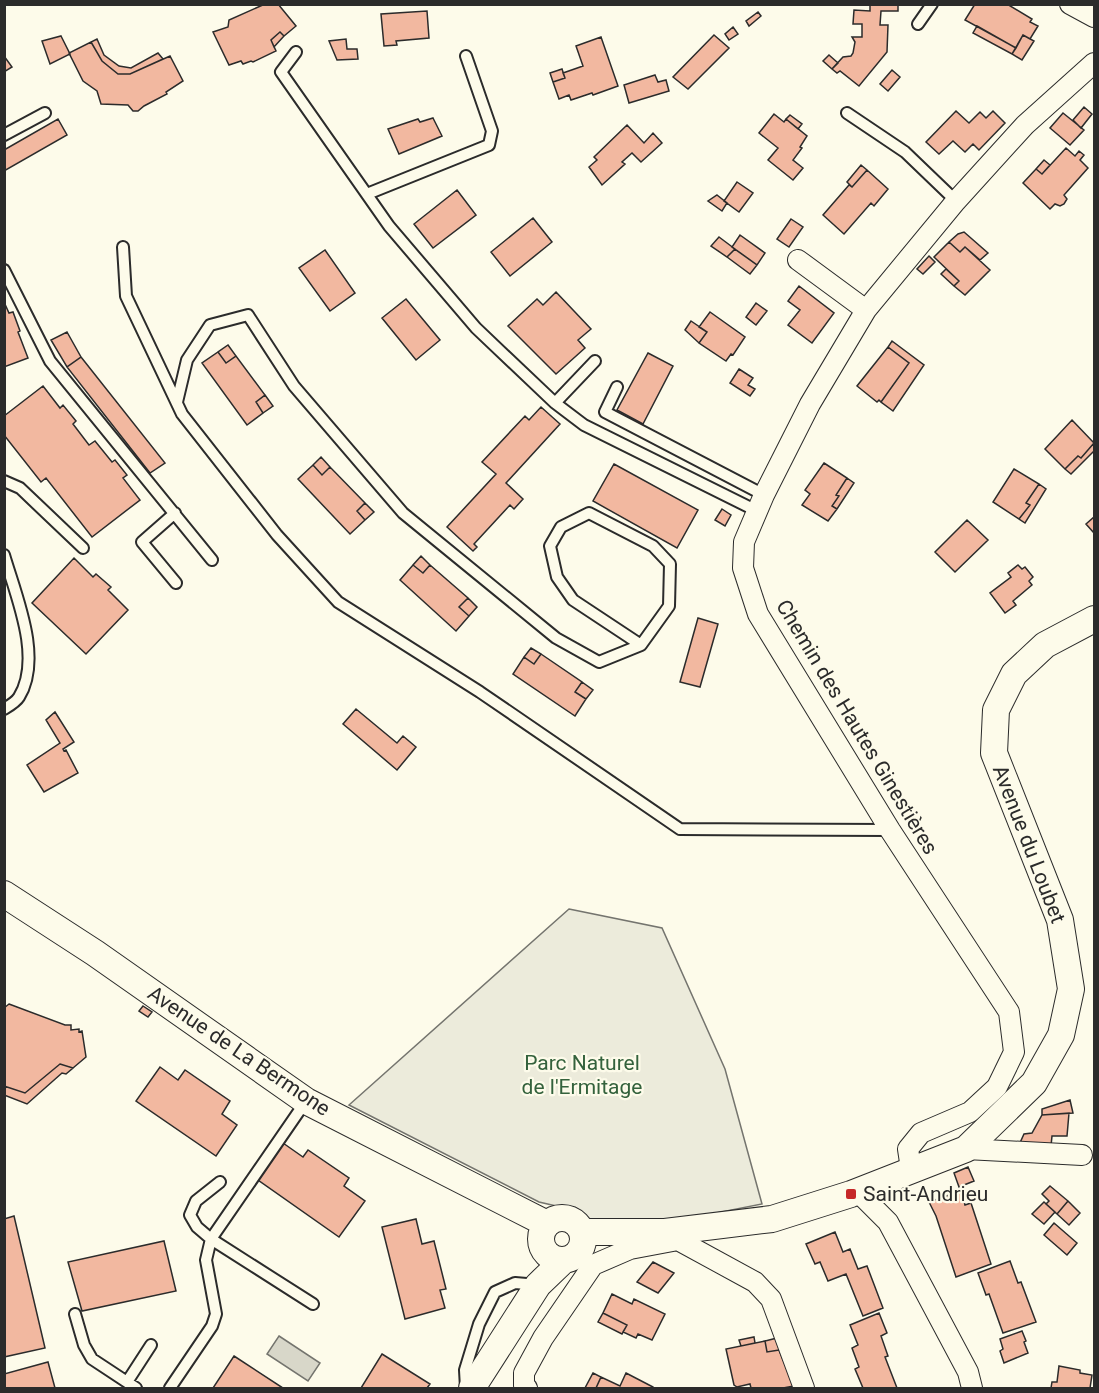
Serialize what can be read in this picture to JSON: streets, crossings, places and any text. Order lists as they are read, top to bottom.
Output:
{
  "streets": {
    "street": ["Chemin des Hautes Ginestières", "Avenue du Loubet", "Avenue de La Bermone"]
  },
  "crossings": [
    ["Chemin des Hautes Ginestières", "Avenue du Loubet"],
    ["Avenue du Loubet", "Avenue de La Bermone"]
  ],
  "parks": ["Parc Naturel de l'Ermitage"],
  "places": {
    "transit": ["Saint-Andrieu"]
  }
}
